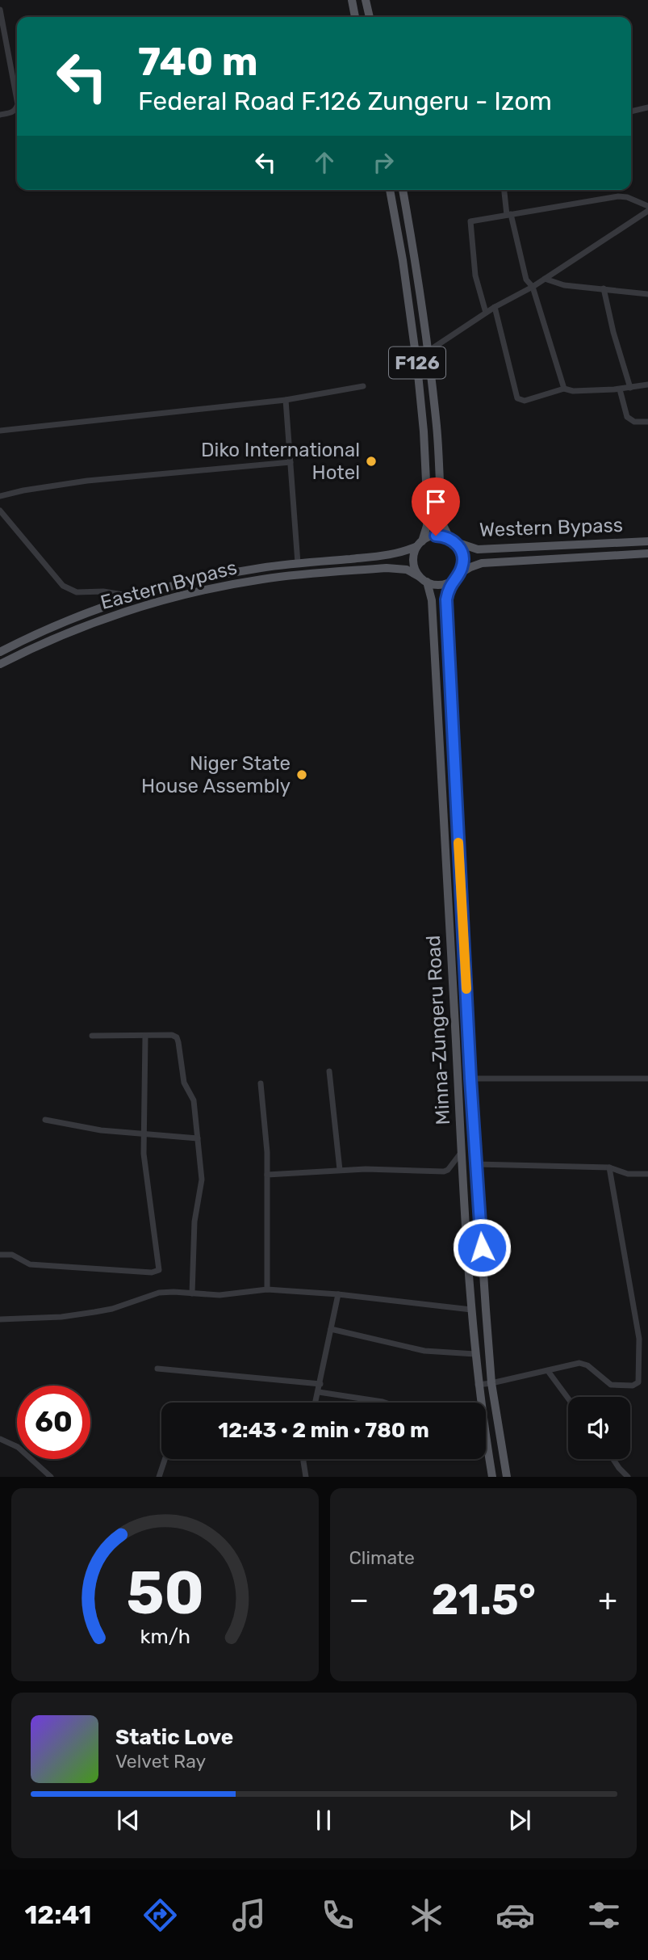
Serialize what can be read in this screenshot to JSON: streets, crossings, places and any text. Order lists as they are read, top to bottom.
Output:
{
  "streets": {
    "main road": [
      "F126",
      "Western Bypass",
      "Eastern Bypass",
      "Minna-Zungeru Road"
    ]
  },
  "crossings": [
    ["F126", "Western Bypass"],
    ["F126", "Eastern Bypass"],
    ["F126", "Minna-Zungeru Road"],
    ["Western Bypass", "Eastern Bypass"],
    ["Western Bypass", "Minna-Zungeru Road"],
    ["Eastern Bypass", "Minna-Zungeru Road"]
  ],
  "places": ["Diko International Hotel", "Niger State House Assembly"],
  "page": {
    "turn": ["740 m", "Federal Road F.126 Zungeru - Izom"],
    "limit": "60",
    "trip": "12:43 · 2 min · 780 m",
    "tile": "Climate",
    "heat": ["−", "21.5°", "+"],
    "song": ["Static Love", "Velvet Ray"],
    "tabs": "12:41",
    "gauge": ["50", "km/h"]
  }
}
